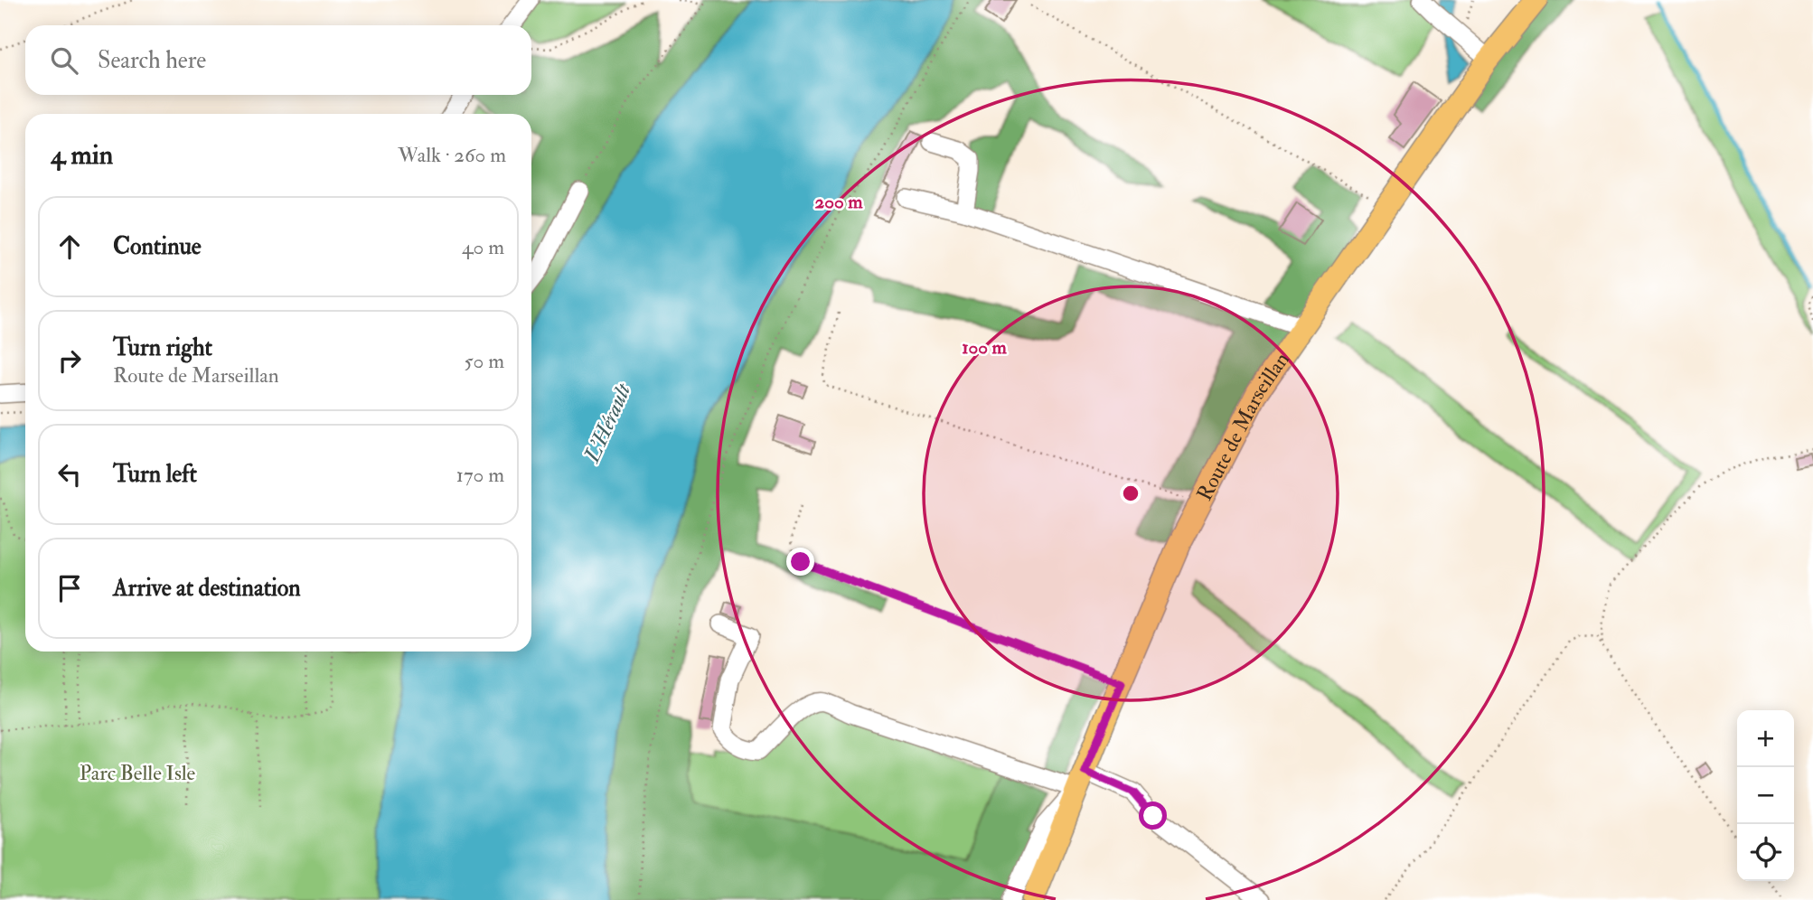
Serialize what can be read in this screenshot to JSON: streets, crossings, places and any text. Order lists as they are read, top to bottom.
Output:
{
  "streets": {
    "main road": ["Route de Marseillan"]
  },
  "water": ["L'Hérault"],
  "parks": ["Parc Belle Isle"],
  "page": {
    "search": "Search here",
    "heading": ["4 min", "Walk · 260 m"],
    "list": [
      ["Continue", "40 m"],
      ["Turn right", "Route de Marseillan", "50 m"],
      ["Turn left", "170 m"],
      "Arrive at destination"
    ],
    "map_buttons": ["+", "−"]
  },
  "rings": ["200 m", "100 m"]
}
